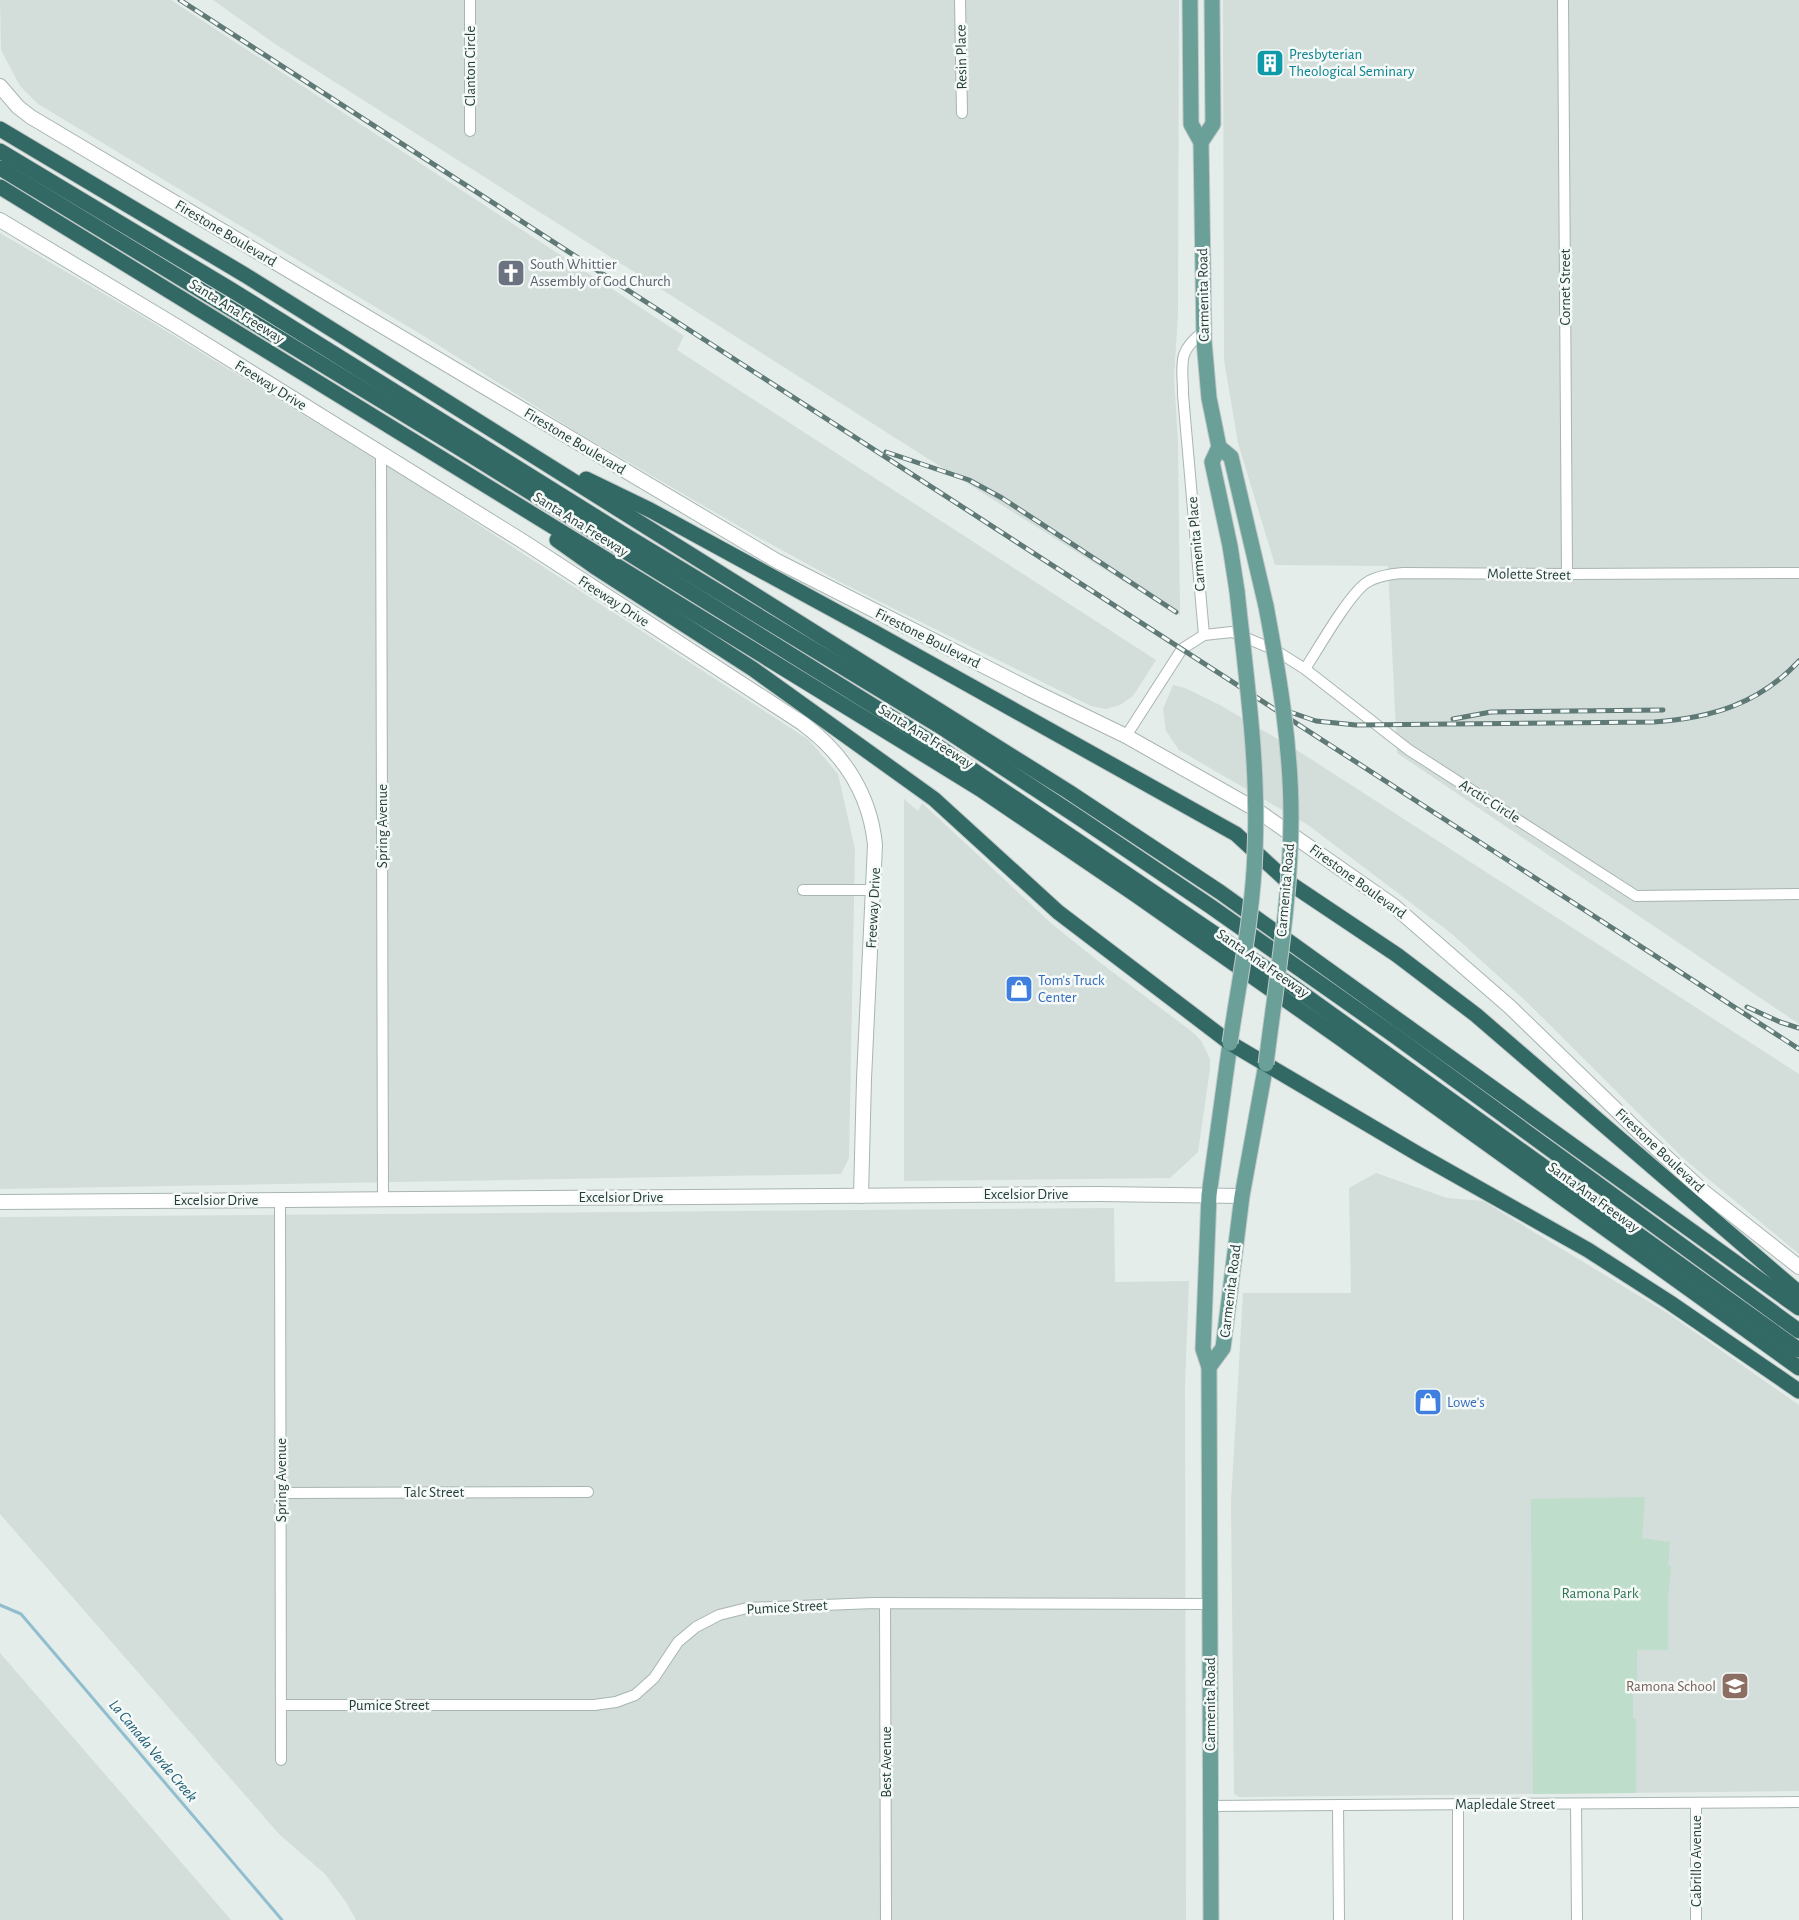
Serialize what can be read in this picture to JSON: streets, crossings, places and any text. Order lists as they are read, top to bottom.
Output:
{
  "streets": {
    "highway": ["Santa Ana Freeway"],
    "main road": ["Carmenita Road"],
    "street": [
      "Resin Place",
      "Clanton Circle",
      "Firestone Boulevard",
      "Cornet Street",
      "Freeway Drive",
      "Carmenita Place",
      "Molette Street",
      "Arctic Circle",
      "Spring Avenue",
      "Excelsior Drive",
      "Talc Street",
      "Pumice Street",
      "Best Avenue",
      "Mapledale Street",
      "Cabrillo Avenue"
    ]
  },
  "crossings": [
    ["Cornet Street", "Molette Street"],
    ["Carmenita Road", "Carmenita Place"],
    ["Carmenita Road", "Excelsior Drive"],
    ["Carmenita Road", "Pumice Street"],
    ["Carmenita Road", "Mapledale Street"],
    ["Freeway Drive", "Spring Avenue"],
    ["Freeway Drive", "Excelsior Drive"],
    ["Carmenita Place", "Arctic Circle"],
    ["Molette Street", "Arctic Circle"],
    ["Spring Avenue", "Excelsior Drive"],
    ["Spring Avenue", "Talc Street"],
    ["Spring Avenue", "Pumice Street"],
    ["Pumice Street", "Best Avenue"],
    ["Mapledale Street", "Cabrillo Avenue"]
  ],
  "water": ["La Canada Verde Creek"],
  "parks": ["Ramona Park"],
  "places": {
    "building": ["Presbyterian Theological Seminary"],
    "church": ["South Whittier Assembly of God Church"],
    "shop": ["Tom's Truck Center", "Lowe's"],
    "school or university": ["Ramona School"]
  }
}
